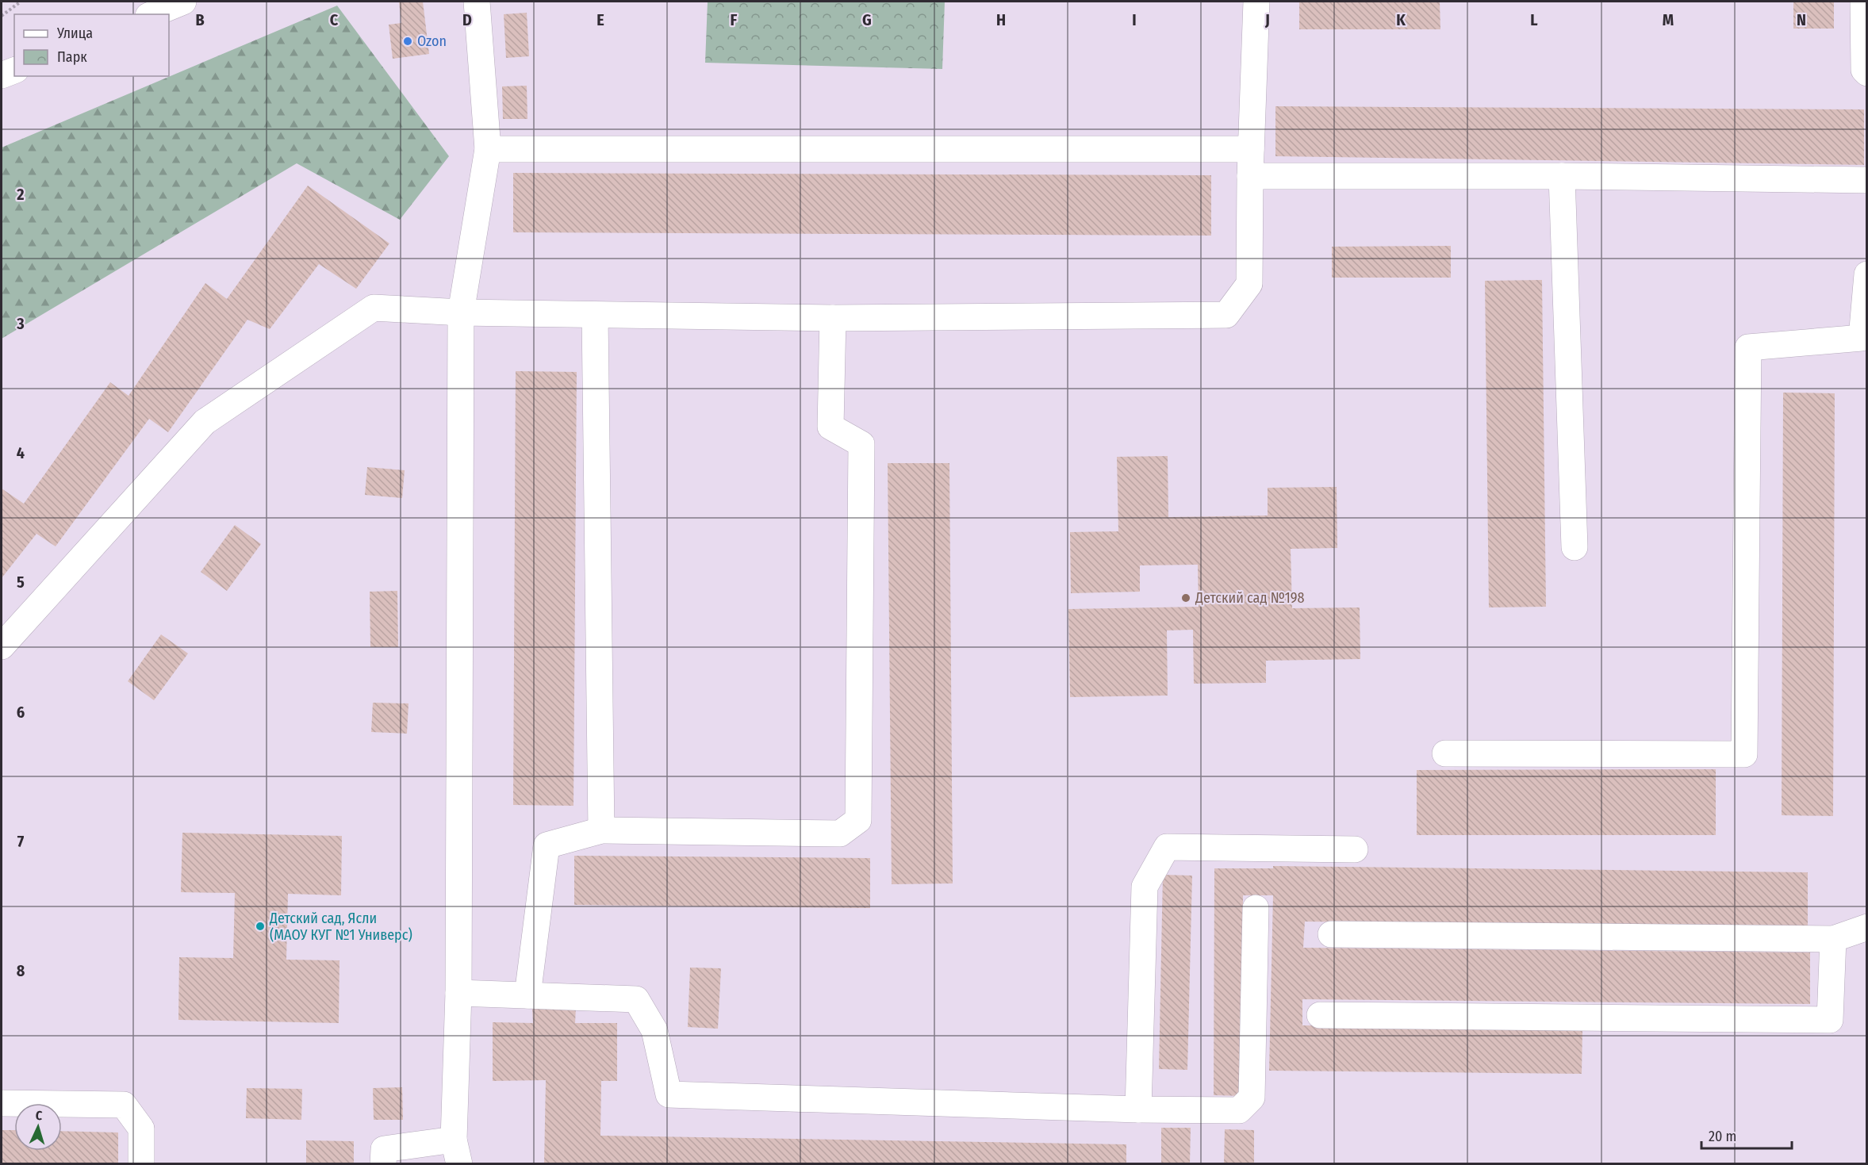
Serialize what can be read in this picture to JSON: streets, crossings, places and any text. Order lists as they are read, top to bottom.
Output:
{
  "places": ["Ozon", "Детский сад №198", "Детский сад, Ясли (МАОУ КУГ №1 Универс)"],
  "legend": ["Улица", "Парк"],
  "scale_bar": "20 m",
  "north": "top",
  "grid": {
    "columns": [
      "B",
      "C",
      "D",
      "E",
      "F",
      "G",
      "H",
      "I",
      "J",
      "K",
      "L",
      "M",
      "N"
    ],
    "rows": [
      "2",
      "3",
      "4",
      "5",
      "6",
      "7",
      "8"
    ]
  }
}
